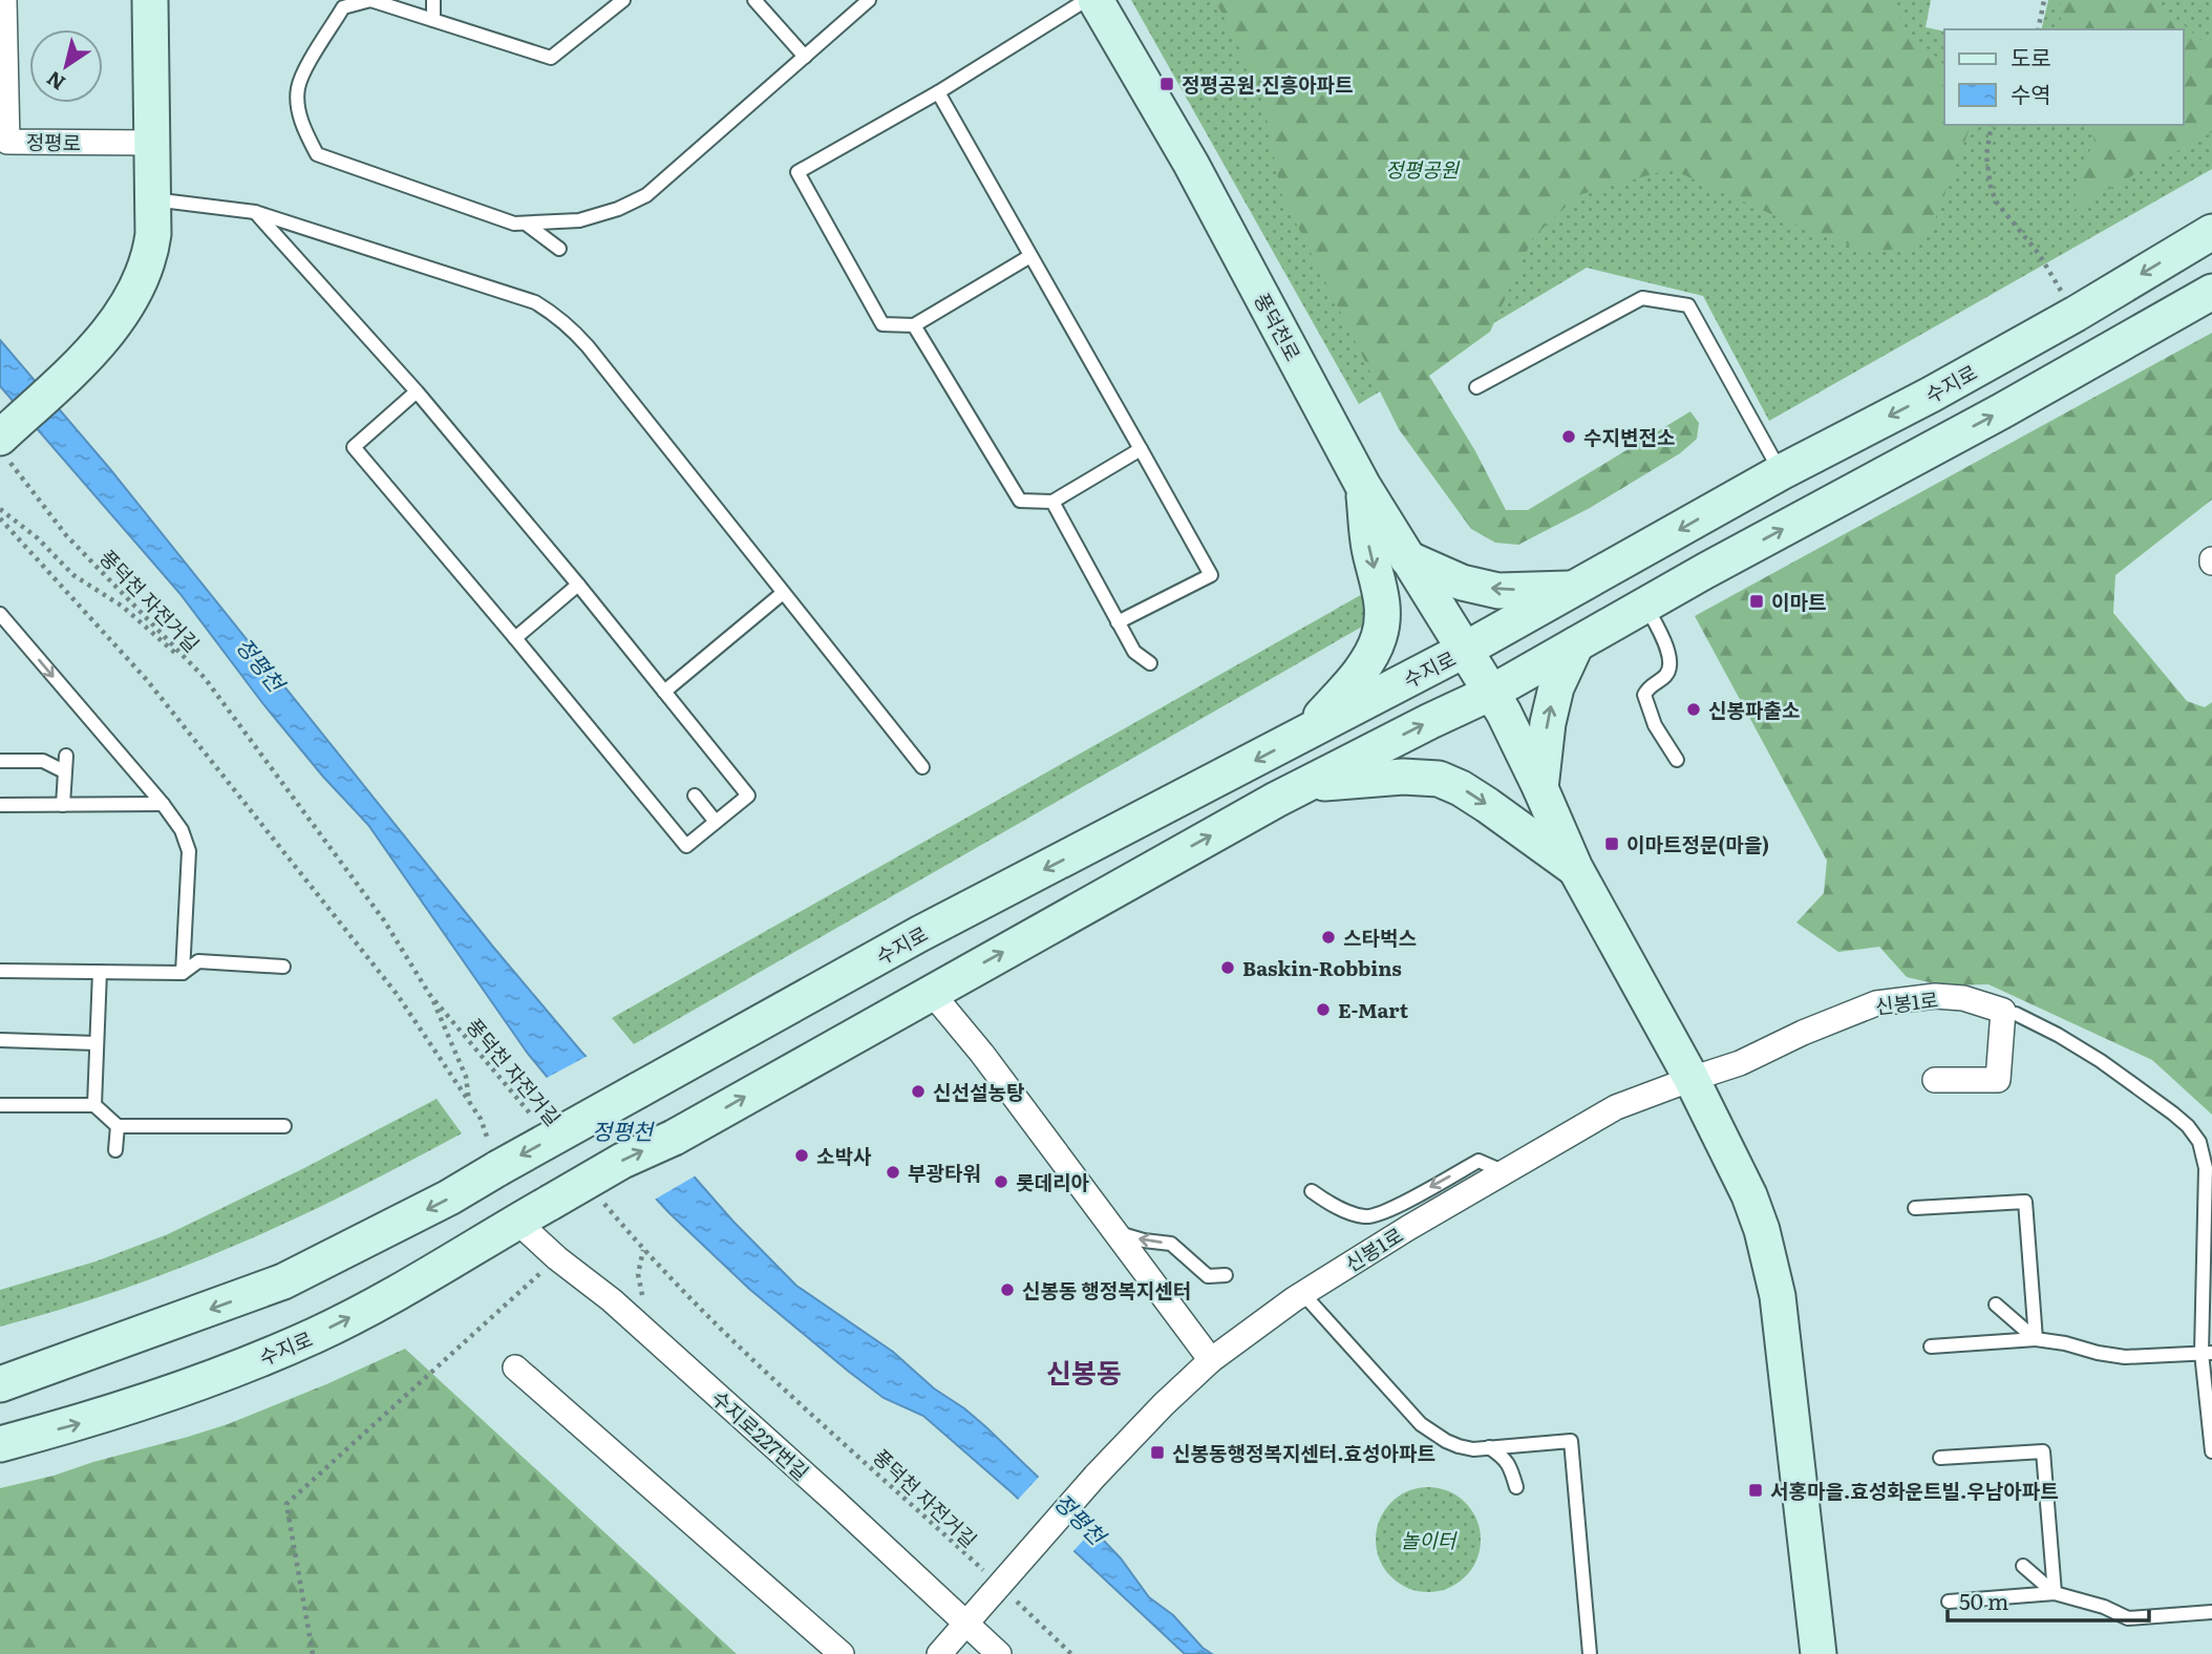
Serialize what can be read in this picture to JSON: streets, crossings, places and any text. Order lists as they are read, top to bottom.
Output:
{
  "streets": {
    "main road": ["풍덕천로", "수지로"],
    "street": ["정평로", "신봉1로", "수지로227번길"],
    "path": ["풍덕천 자전거길"]
  },
  "crossings": [
    ["풍덕천로", "수지로"],
    ["수지로", "수지로227번길"],
    ["풍덕천 자전거길", "신봉1로"]
  ],
  "districts": ["신봉동"],
  "water": ["정평천"],
  "parks": ["정평공원", "놀이터"],
  "places": {
    "transit": [
      "정평공원.진흥아파트",
      "이마트",
      "이마트정문(마을)",
      "신봉동행정복지센터.효성아파트",
      "서홍마을.효성화운트빌.우남아파트"
    ],
    "other": [
      "수지변전소",
      "신봉파출소",
      "스타벅스",
      "Baskin-Robbins",
      "E-Mart",
      "신선설농탕",
      "소박사",
      "부광타워",
      "롯데리아",
      "신봉동 행정복지센터"
    ]
  },
  "legend": ["도로", "수역"],
  "scale_bar": "50 m",
  "north": "bottom left"
}
